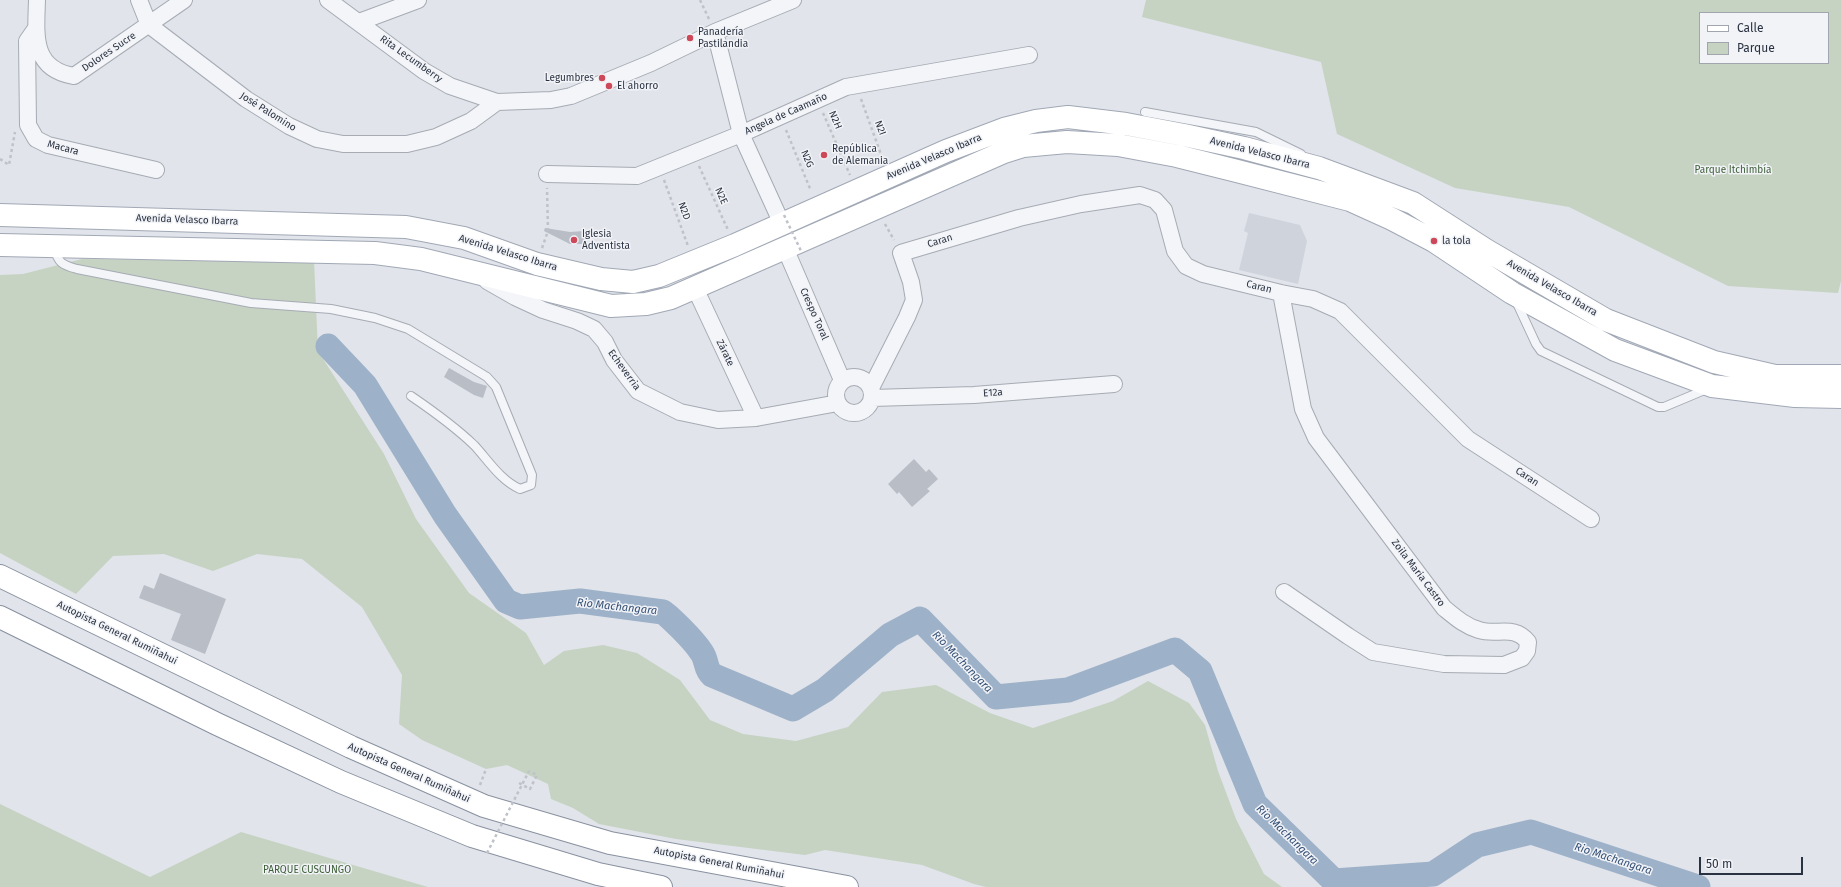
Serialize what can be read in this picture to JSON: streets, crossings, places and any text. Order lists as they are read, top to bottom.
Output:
{
  "streets": {
    "main road": ["Avenida Velasco Ibarra", "Autopista General Rumiñahui"],
    "street": [
      "Dolores Sucre",
      "Rita Lecumberry",
      "José Palomino",
      "Angela de Caamaño",
      "Macara",
      "Caran",
      "Crespo Toral",
      "Zárate",
      "Echeverria",
      "E12a",
      "Zoila Maria Castro"
    ],
    "path": [
      "N2H",
      "N2I",
      "N2G",
      "N2E",
      "N2D"
    ]
  },
  "crossings": [
    ["Dolores Sucre", "José Palomino"],
    ["Dolores Sucre", "Macara"],
    ["Rita Lecumberry", "José Palomino"],
    ["Angela de Caamaño", "N2H"],
    ["Angela de Caamaño", "N2I"],
    ["Angela de Caamaño", "N2G"],
    ["Angela de Caamaño", "N2E"],
    ["Angela de Caamaño", "N2D"],
    ["N2H", "Avenida Velasco Ibarra"],
    ["N2I", "Avenida Velasco Ibarra"],
    ["Avenida Velasco Ibarra", "N2G"],
    ["Avenida Velasco Ibarra", "N2E"],
    ["Avenida Velasco Ibarra", "N2D"],
    ["Caran", "Zoila Maria Castro"],
    ["Crespo Toral", "Echeverria"],
    ["Crespo Toral", "E12a"],
    ["Zárate", "Echeverria"],
    ["Echeverria", "E12a"]
  ],
  "water": ["Rio Machangara"],
  "parks": ["Parque Itchimbía", "PARQUE CUSCUNGO"],
  "places": [
    "Panadería Pastilandia",
    "Legumbres",
    "El ahorro",
    "República de Alemania",
    "Iglesia Adventista",
    "la tola"
  ],
  "legend": ["Calle", "Parque"],
  "scale_bar": "50 m"
}
